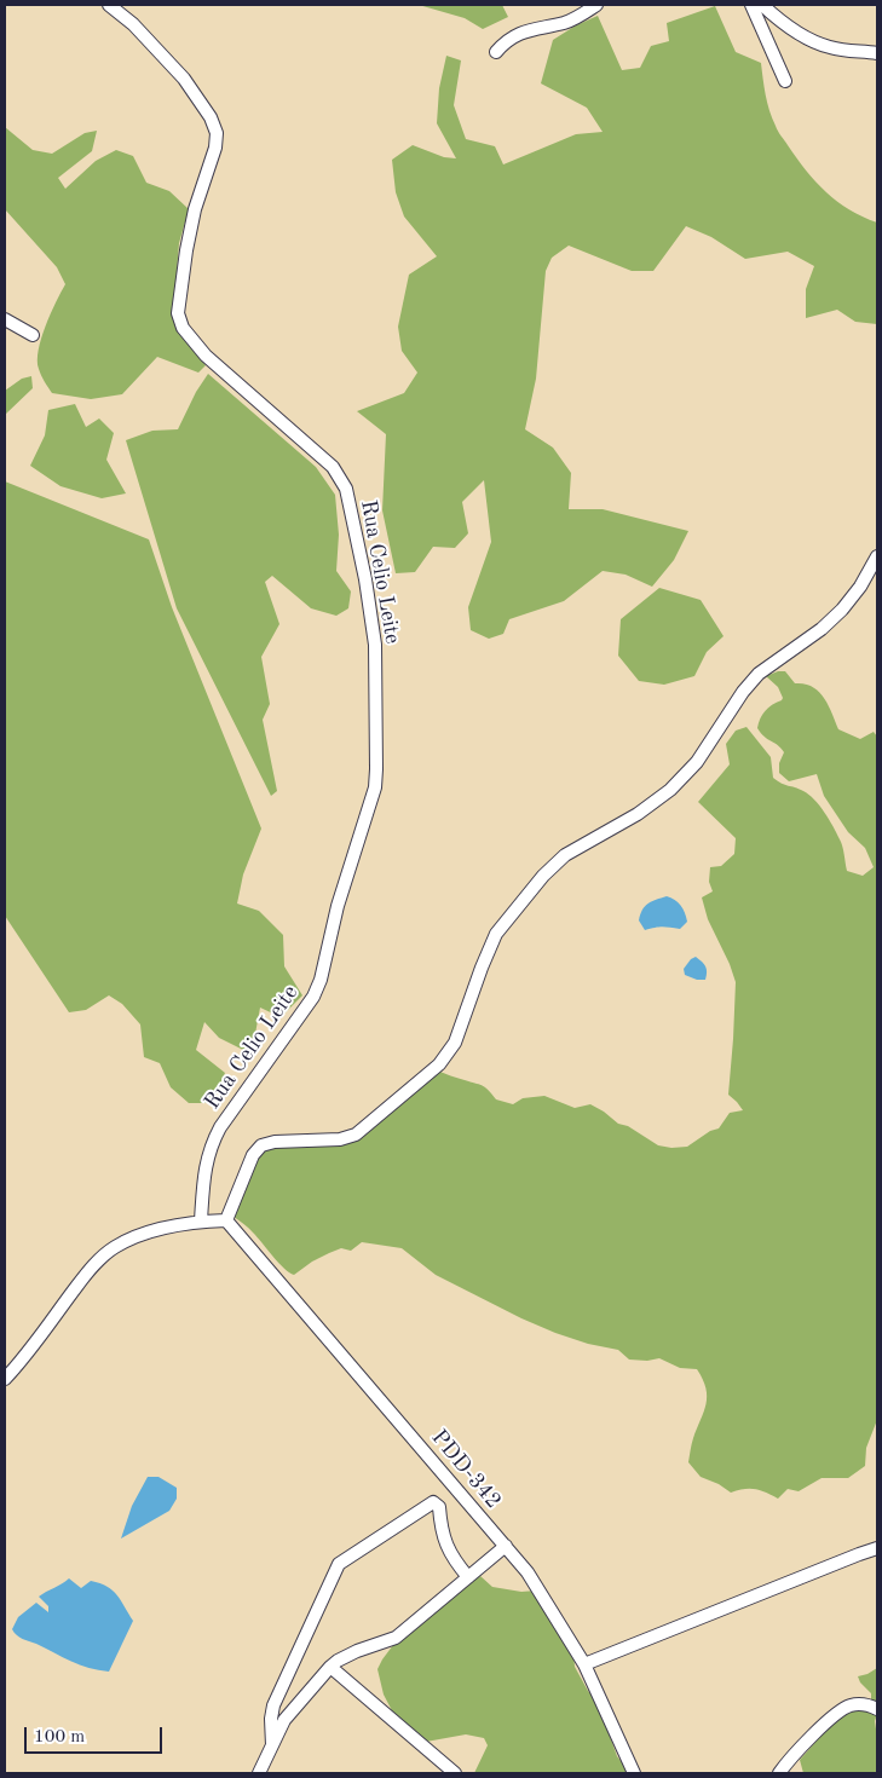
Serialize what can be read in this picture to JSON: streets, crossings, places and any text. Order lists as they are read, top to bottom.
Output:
{
  "streets": {
    "street": ["Rua Celio Leite", "PDD-342"]
  },
  "scale_bar": "100 m"
}
